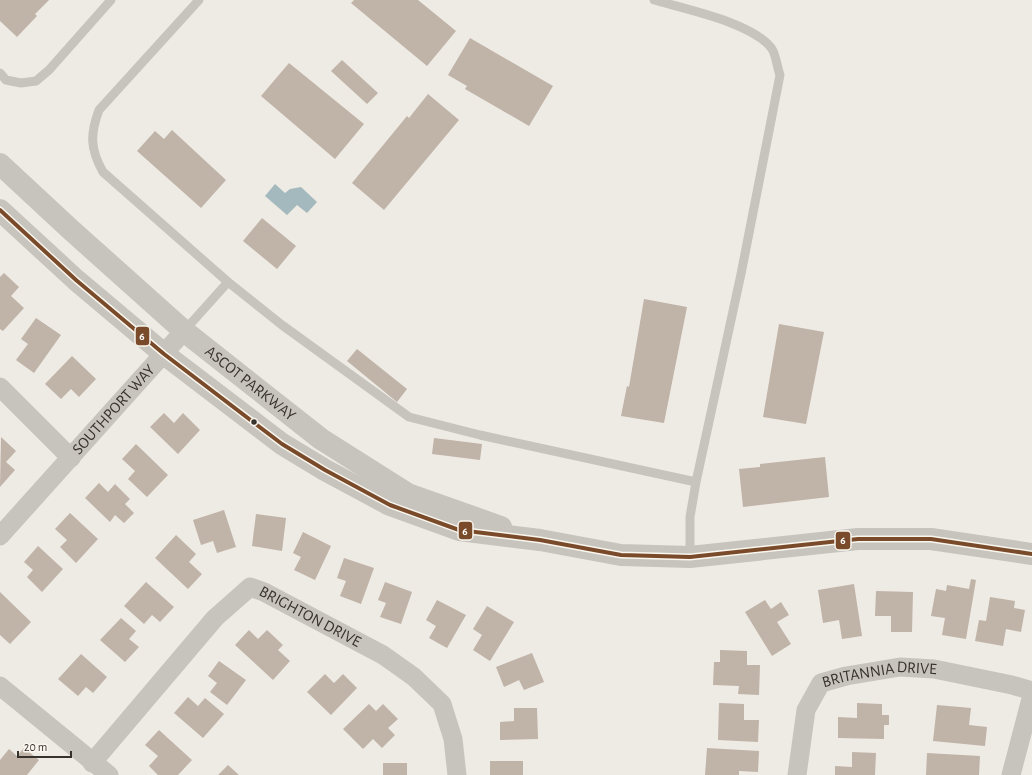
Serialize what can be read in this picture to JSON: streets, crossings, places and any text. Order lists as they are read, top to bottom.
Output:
{
  "streets": {
    "street": [
      "ASCOT PARKWAY",
      "SOUTHPORT WAY",
      "BRIGHTON DRIVE",
      "BRITANNIA DRIVE"
    ]
  },
  "crossings": [
    ["ASCOT PARKWAY", "SOUTHPORT WAY"]
  ],
  "lines": ["transit line 6"],
  "scale_bar": "20 m"
}
